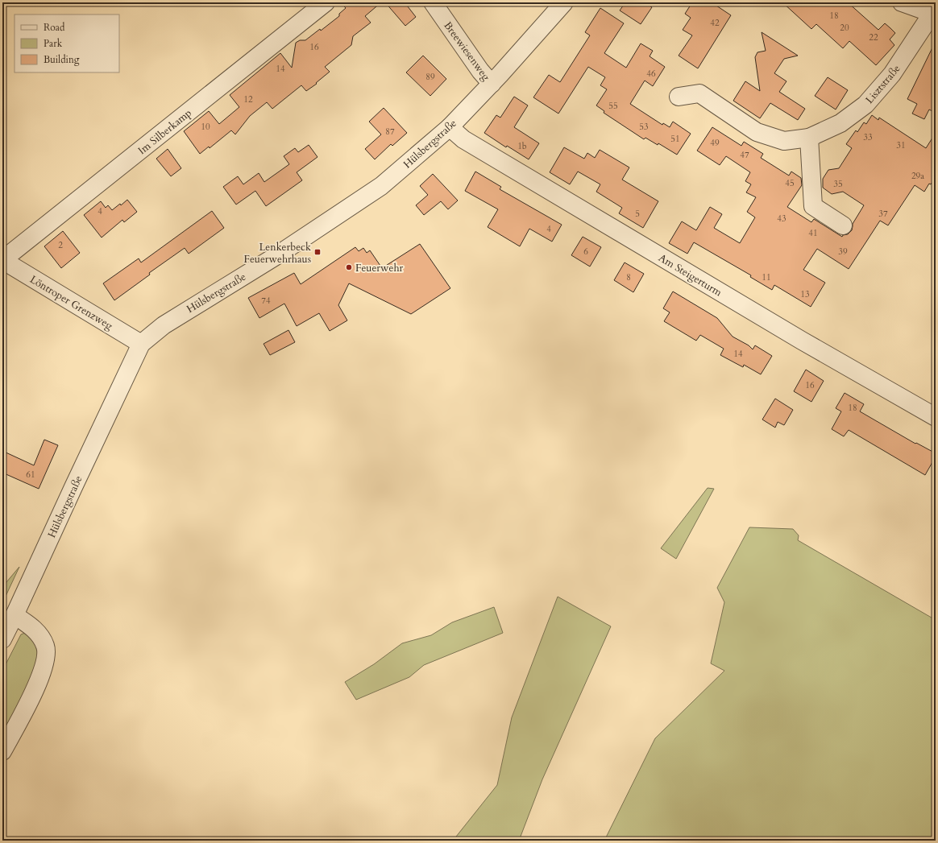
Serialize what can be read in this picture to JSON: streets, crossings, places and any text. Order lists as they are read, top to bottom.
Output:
{
  "streets": {
    "street": [
      "Breewiesenweg",
      "Lisztstraße",
      "Im Silberkamp",
      "Hülsbergstraße",
      "Am Steigerturm",
      "Löntroper Grenzweg"
    ]
  },
  "crossings": [
    ["Breewiesenweg", "Hülsbergstraße"],
    ["Im Silberkamp", "Löntroper Grenzweg"],
    ["Hülsbergstraße", "Am Steigerturm"],
    ["Hülsbergstraße", "Löntroper Grenzweg"]
  ],
  "places": {
    "transit": ["Lenkerbeck Feuerwehrhaus"],
    "other": ["Feuerwehr"]
  },
  "house_numbers": [
    "18",
    "42",
    "20",
    "22",
    "16",
    "14",
    "46",
    "89",
    "12",
    "55",
    "10",
    "53",
    "87",
    "33",
    "51",
    "49",
    "31",
    "1b",
    "47",
    "29a",
    "45",
    "35",
    "4",
    "5",
    "37",
    "43",
    "4",
    "41",
    "2",
    "6",
    "39",
    "8",
    "11",
    "13",
    "74",
    "14",
    "16",
    "18",
    "61"
  ],
  "legend": ["Road", "Park", "Building"]
}
